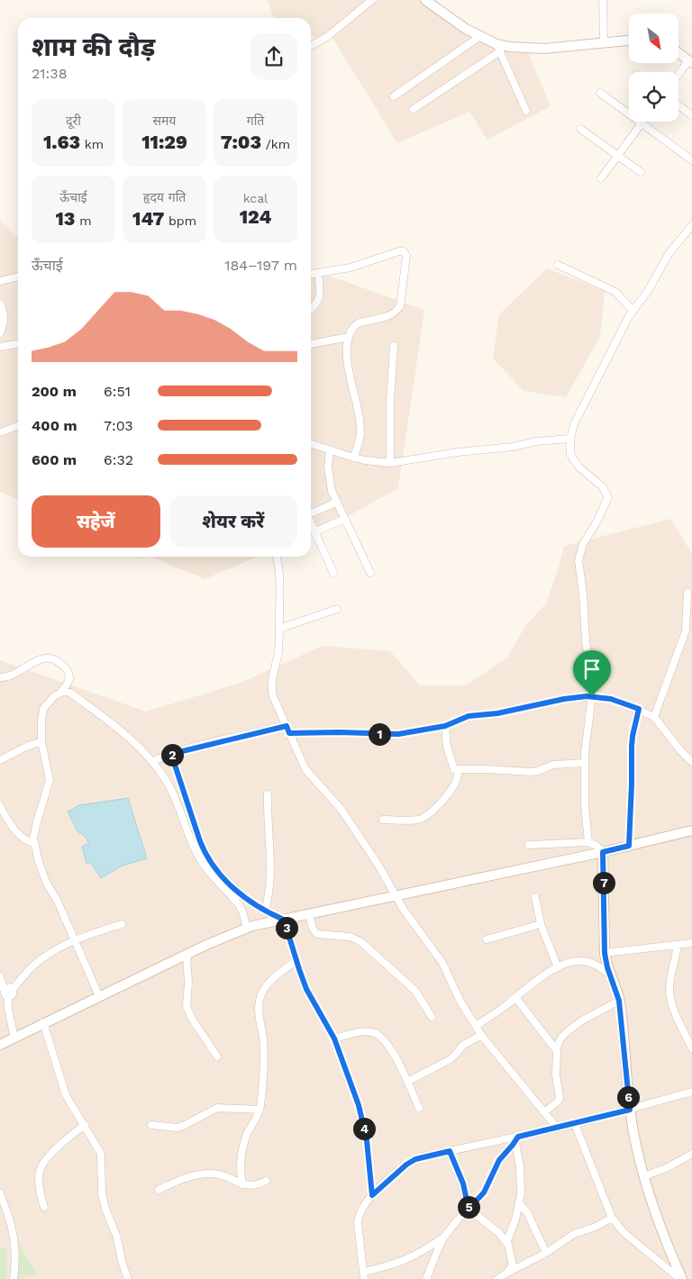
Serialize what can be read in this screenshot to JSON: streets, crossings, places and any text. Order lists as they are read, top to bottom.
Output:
{
  "north": "bottom right",
  "page": {
    "heading": ["शाम की दौड़", "21:38"],
    "stats": [
      ["दूरी", "1.63 km"],
      ["समय", "11:29"],
      ["गति", "7:03 /km"],
      ["ऊँचाई", "13 m"],
      ["हृदय गति", "147 bpm"],
      ["kcal", "124"]
    ],
    "chart": ["ऊँचाई", "184–197 m"],
    "list": [
      {
        "name": "200 m",
        "note": "6:51"
      },
      {
        "name": "400 m",
        "note": "7:03"
      },
      {
        "name": "600 m",
        "note": "6:32"
      }
    ],
    "buttons": ["सहेजें", "शेयर करें"],
    "pins": [
      "1",
      "2",
      "7",
      "3",
      "6",
      "4",
      "5"
    ]
  }
}
